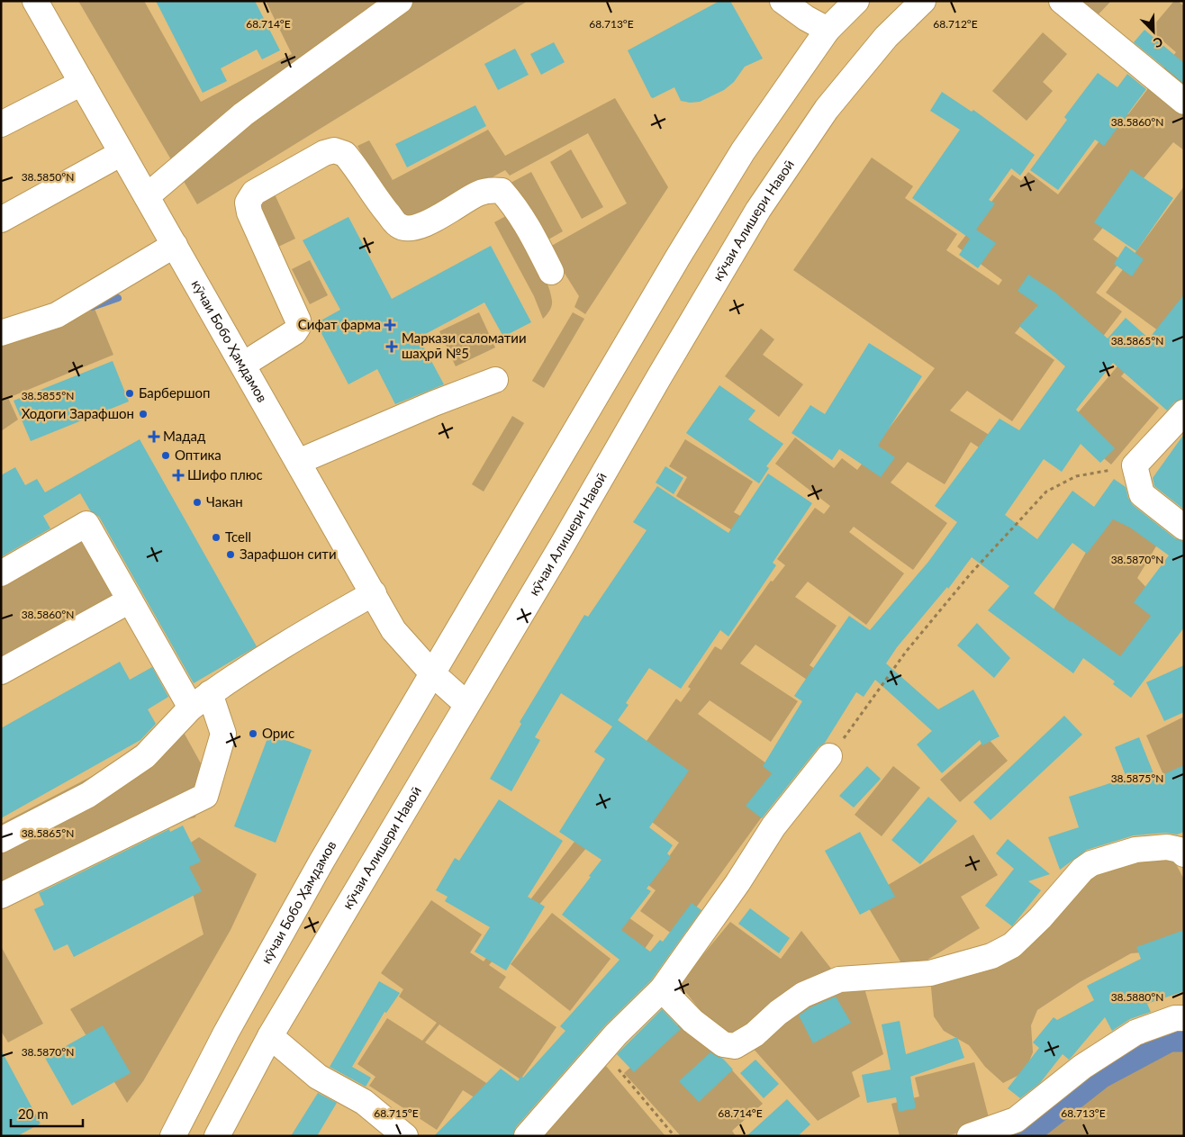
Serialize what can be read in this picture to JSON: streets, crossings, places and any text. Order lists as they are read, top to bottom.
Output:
{
  "streets": {
    "street": ["кӯчаи Алишери Навоӣ", "кӯчаи Бобо Ҳамдамов"]
  },
  "crossings": [
    ["кӯчаи Алишери Навоӣ", "кӯчаи Бобо Ҳамдамов"]
  ],
  "places": {
    "health": [
      "Сифат фарма",
      "Маркази саломатии шаҳрӣ №5",
      "Мадад",
      "Шифо плюс"
    ],
    "other": [
      "Барбершоп",
      "Ходоги Зарафшон",
      "Оптика",
      "Чакан",
      "Tcell",
      "Зарафшон сити",
      "Орис"
    ]
  },
  "scale_bar": "20 m",
  "north": "bottom right",
  "coordinates": [
    "68.714°E",
    "68.713°E",
    "68.712°E",
    "38.5860°N",
    "38.5850°N",
    "38.5865°N",
    "38.5855°N",
    "38.5870°N",
    "38.5875°N",
    "38.5880°N",
    "68.715°E"
  ]
}
